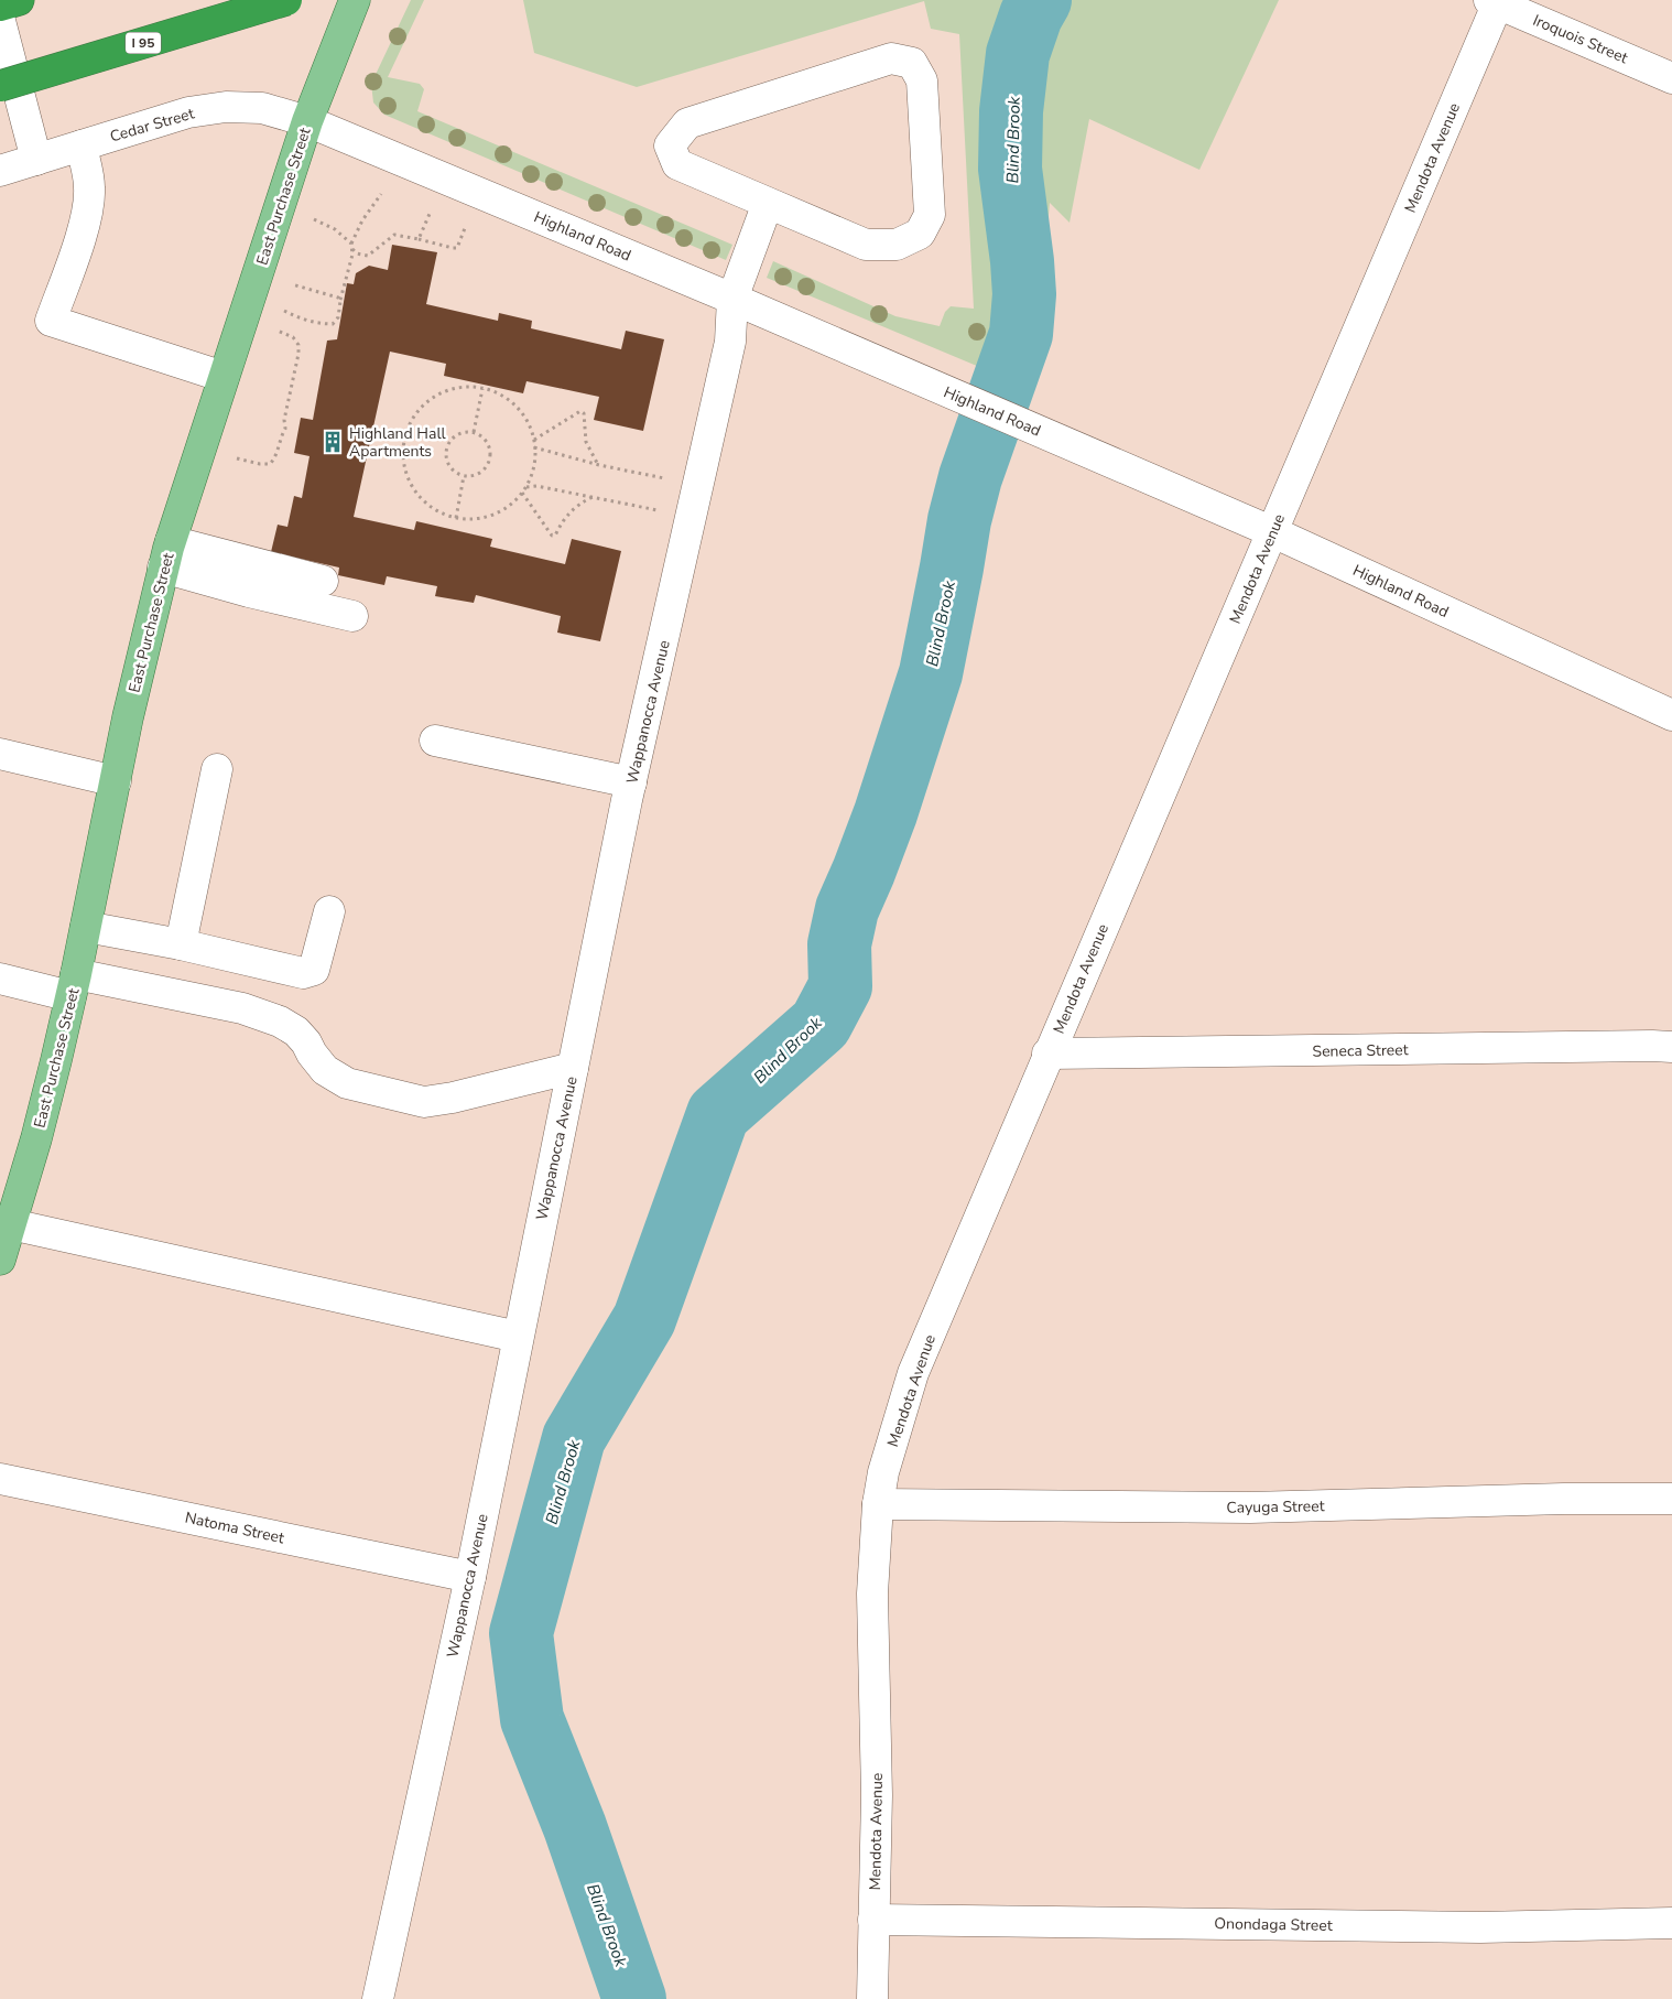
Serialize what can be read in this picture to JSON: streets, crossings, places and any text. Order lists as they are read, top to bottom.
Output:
{
  "streets": {
    "highway": ["I 95"],
    "main road": ["East Purchase Street"],
    "street": [
      "Iroquois Street",
      "Cedar Street",
      "Mendota Avenue",
      "Highland Road",
      "Wappanocca Avenue",
      "Seneca Street",
      "Cayuga Street",
      "Natoma Street",
      "Onondaga Street"
    ]
  },
  "crossings": [
    ["Iroquois Street", "Mendota Avenue"],
    ["Cedar Street", "East Purchase Street"],
    ["Cedar Street", "Highland Road"],
    ["Mendota Avenue", "Highland Road"],
    ["Mendota Avenue", "Seneca Street"],
    ["Mendota Avenue", "Cayuga Street"],
    ["Mendota Avenue", "Onondaga Street"],
    ["East Purchase Street", "Highland Road"],
    ["Highland Road", "Wappanocca Avenue"],
    ["Wappanocca Avenue", "Natoma Street"]
  ],
  "water": ["Blind Brook"],
  "places": {
    "building": ["Highland Hall Apartments"]
  }
}
